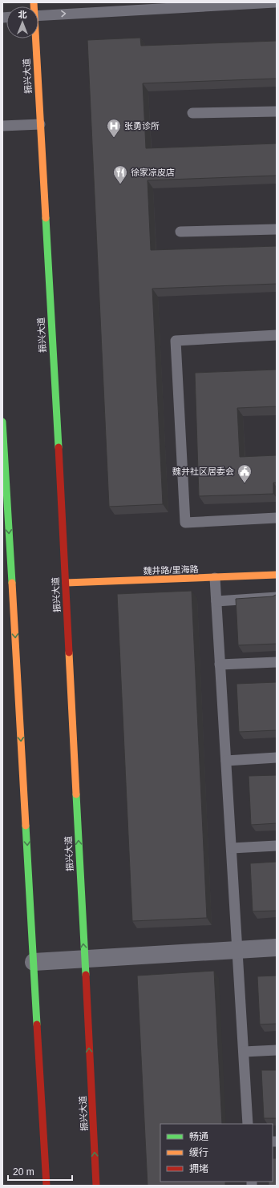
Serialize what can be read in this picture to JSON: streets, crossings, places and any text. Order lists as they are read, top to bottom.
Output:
{
  "streets": {
    "main road": ["振兴大道", "魏井路/里海路"]
  },
  "crossings": [
    ["振兴大道", "魏井路/里海路"]
  ],
  "places": {
    "hospital": ["张勇诊所"],
    "restaurant": ["徐家凉皮店"],
    "public building": ["魏井社区居委会"]
  },
  "legend": ["畅通", "缓行", "拥堵"],
  "scale_bar": "20 m",
  "north": "top"
}
